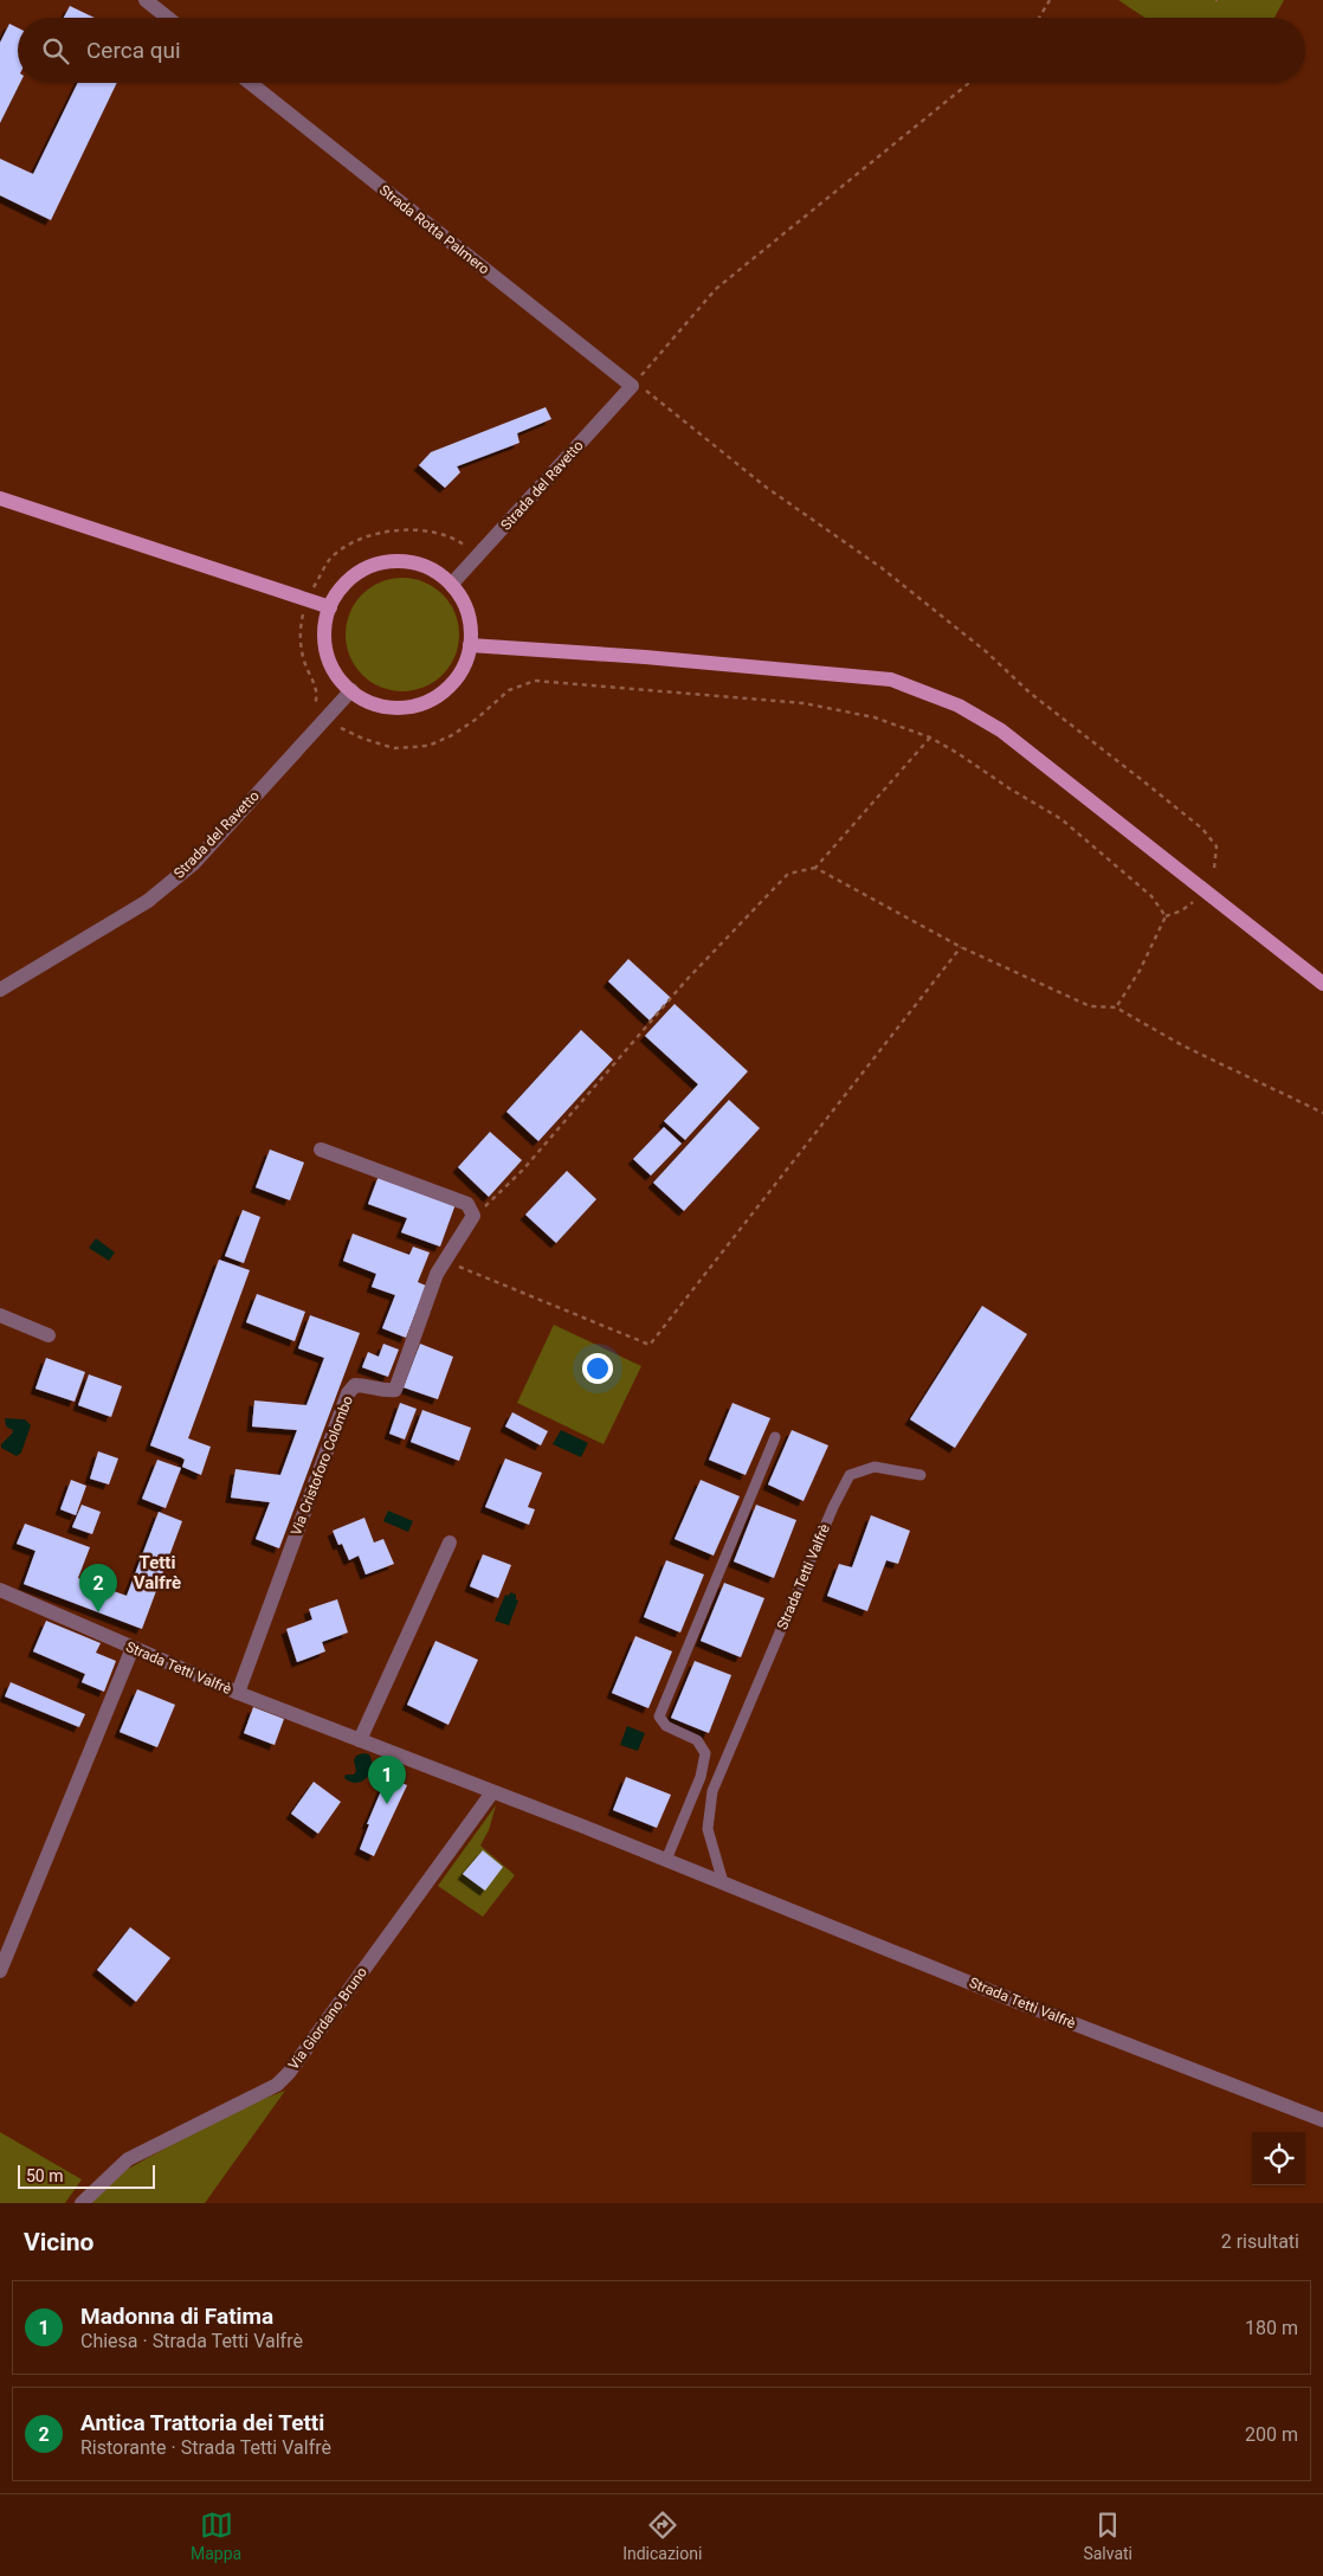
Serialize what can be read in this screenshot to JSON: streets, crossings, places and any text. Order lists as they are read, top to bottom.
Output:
{
  "streets": {
    "street": [
      "Strada Rotta Palmero",
      "Strada del Ravetto",
      "Via Cristoforo Colombo",
      "Strada Tetti Valfrè",
      "Via Giordano Bruno"
    ]
  },
  "crossings": [
    ["Strada Rotta Palmero", "Strada del Ravetto"],
    ["Via Cristoforo Colombo", "Strada Tetti Valfrè"],
    ["Strada Tetti Valfrè", "Via Giordano Bruno"]
  ],
  "districts": ["Tetti Valfrè"],
  "scale_bar": "50 m",
  "page": {
    "search": "Cerca qui",
    "pins": ["2", "1"],
    "scale": "50 m",
    "heading": ["Vicino", "2 risultati"],
    "list": [
      {
        "mark": "1",
        "name": "Madonna di Fatima",
        "note": "Chiesa · Strada Tetti Valfrè",
        "value": "180 m"
      },
      {
        "mark": "2",
        "name": "Antica Trattoria dei Tetti",
        "note": "Ristorante · Strada Tetti Valfrè",
        "value": "200 m"
      }
    ],
    "nav": ["Mappa", "Indicazioni", "Salvati"]
  }
}
